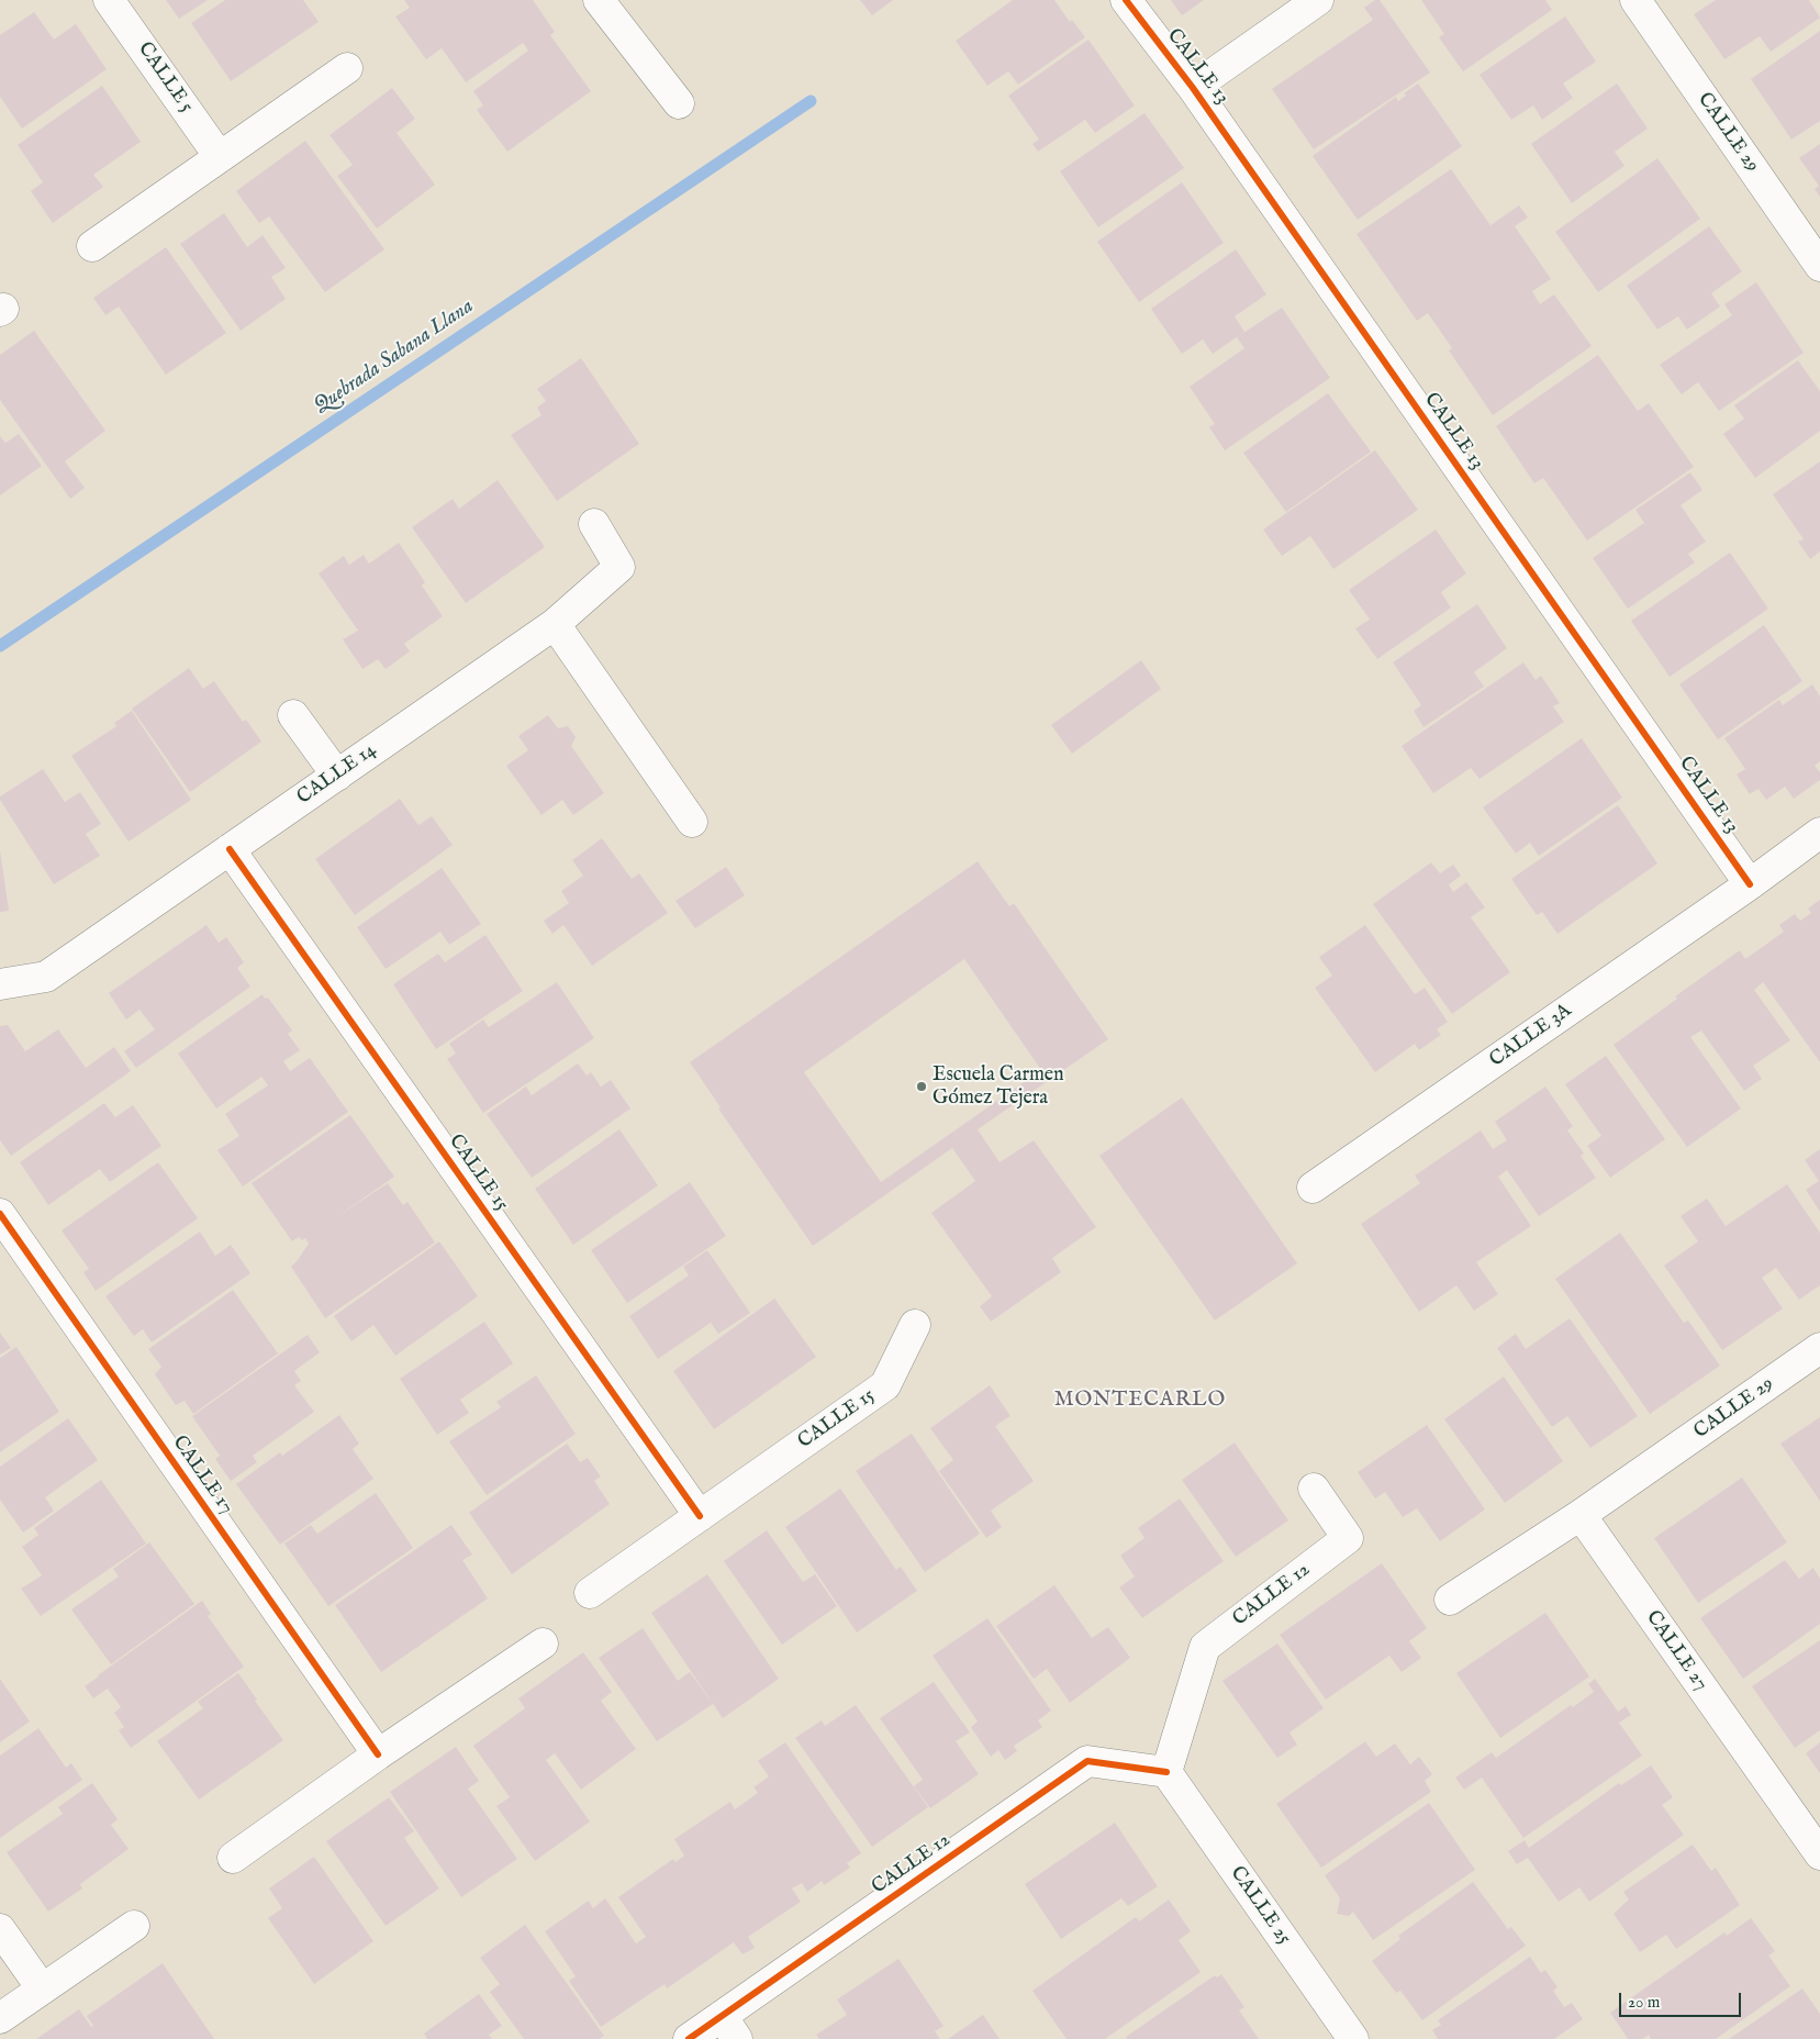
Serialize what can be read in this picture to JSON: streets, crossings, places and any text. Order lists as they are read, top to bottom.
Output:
{
  "streets": {
    "street": [
      "CALLE 13",
      "CALLE 5",
      "CALLE 29",
      "CALLE 14",
      "CALLE 3A",
      "CALLE 15",
      "CALLE 17",
      "CALLE 12",
      "CALLE 27",
      "CALLE 25"
    ]
  },
  "crossings": [
    ["CALLE 13", "CALLE 3A"],
    ["CALLE 29", "CALLE 27"],
    ["CALLE 14", "CALLE 15"],
    ["CALLE 12", "CALLE 25"]
  ],
  "districts": ["MONTECARLO"],
  "water": ["Quebrada Sabana Llana"],
  "places": ["Escuela Carmen Gómez Tejera"],
  "scale_bar": "20 m"
}
